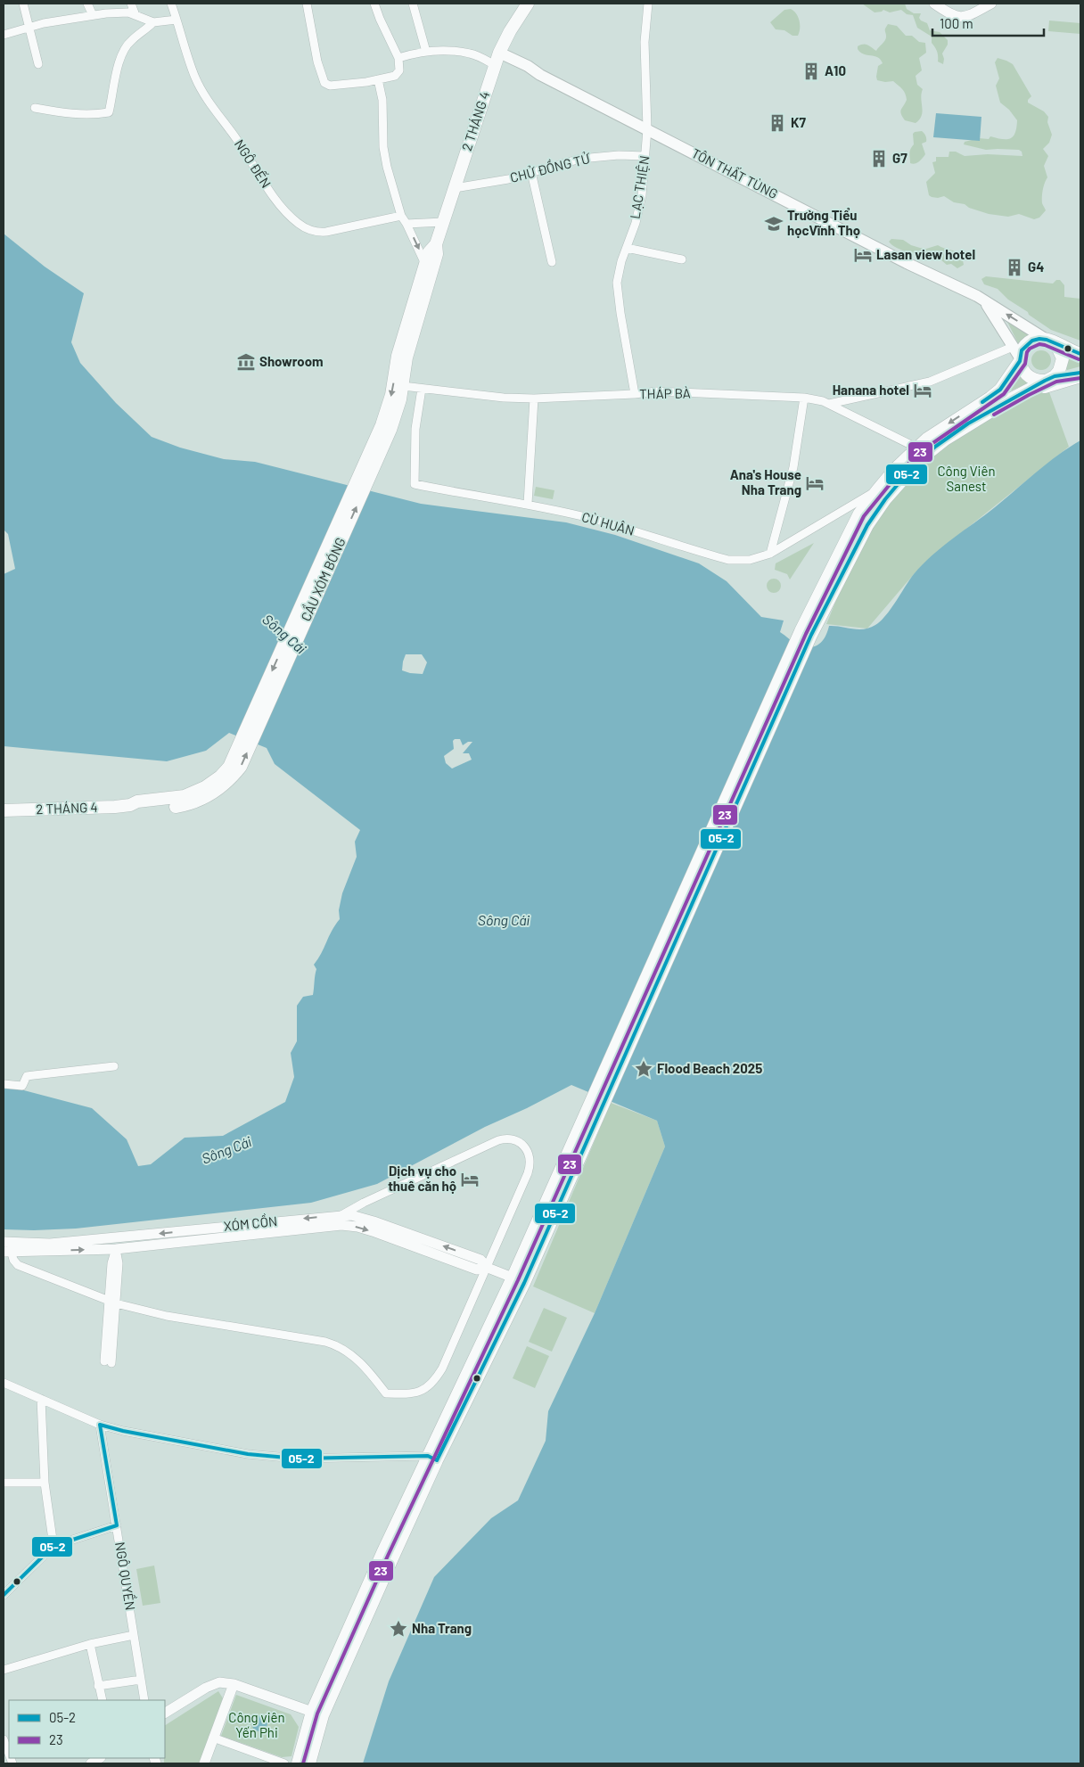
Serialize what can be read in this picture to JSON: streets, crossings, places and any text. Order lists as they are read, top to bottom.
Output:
{
  "streets": {
    "main road": ["2 THÁNG 4", "TÔN THẤT TÙNG", "CẦU XÓM BÓNG"],
    "street": [
      "NGÔ ĐẾN",
      "CHỬ ĐỒNG TỬ",
      "LẠC THIỆN",
      "THÁP BÀ",
      "CÙ HUÂN",
      "XÓM CỒN",
      "NGÔ QUYỀN"
    ]
  },
  "crossings": [
    ["2 THÁNG 4", "CHỬ ĐỒNG TỬ"],
    ["2 THÁNG 4", "TÔN THẤT TÙNG"],
    ["2 THÁNG 4", "THÁP BÀ"],
    ["2 THÁNG 4", "CẦU XÓM BÓNG"],
    ["CHỬ ĐỒNG TỬ", "LẠC THIỆN"],
    ["TÔN THẤT TÙNG", "LẠC THIỆN"],
    ["LẠC THIỆN", "THÁP BÀ"],
    ["THÁP BÀ", "CÙ HUÂN"]
  ],
  "water": ["Sông Cái"],
  "parks": ["Công Viên Sanest", "Công viên Yến Phi"],
  "places": {
    "building": [
      "A10",
      "K7",
      "G7",
      "G4"
    ],
    "school or university": ["Trường Tiểu họcVĩnh Thọ"],
    "hotel": [
      "Lasan view hotel",
      "Hanana hotel",
      "Ana's House Nha Trang",
      "Dịch vụ cho thuê căn hộ"
    ],
    "museum": ["Showroom"],
    "place": ["Flood Beach 2025", "Nha Trang"]
  },
  "lines": ["transit line 05-2", "transit line 23"],
  "legend": ["05-2", "23"],
  "scale_bar": "100 m"
}
